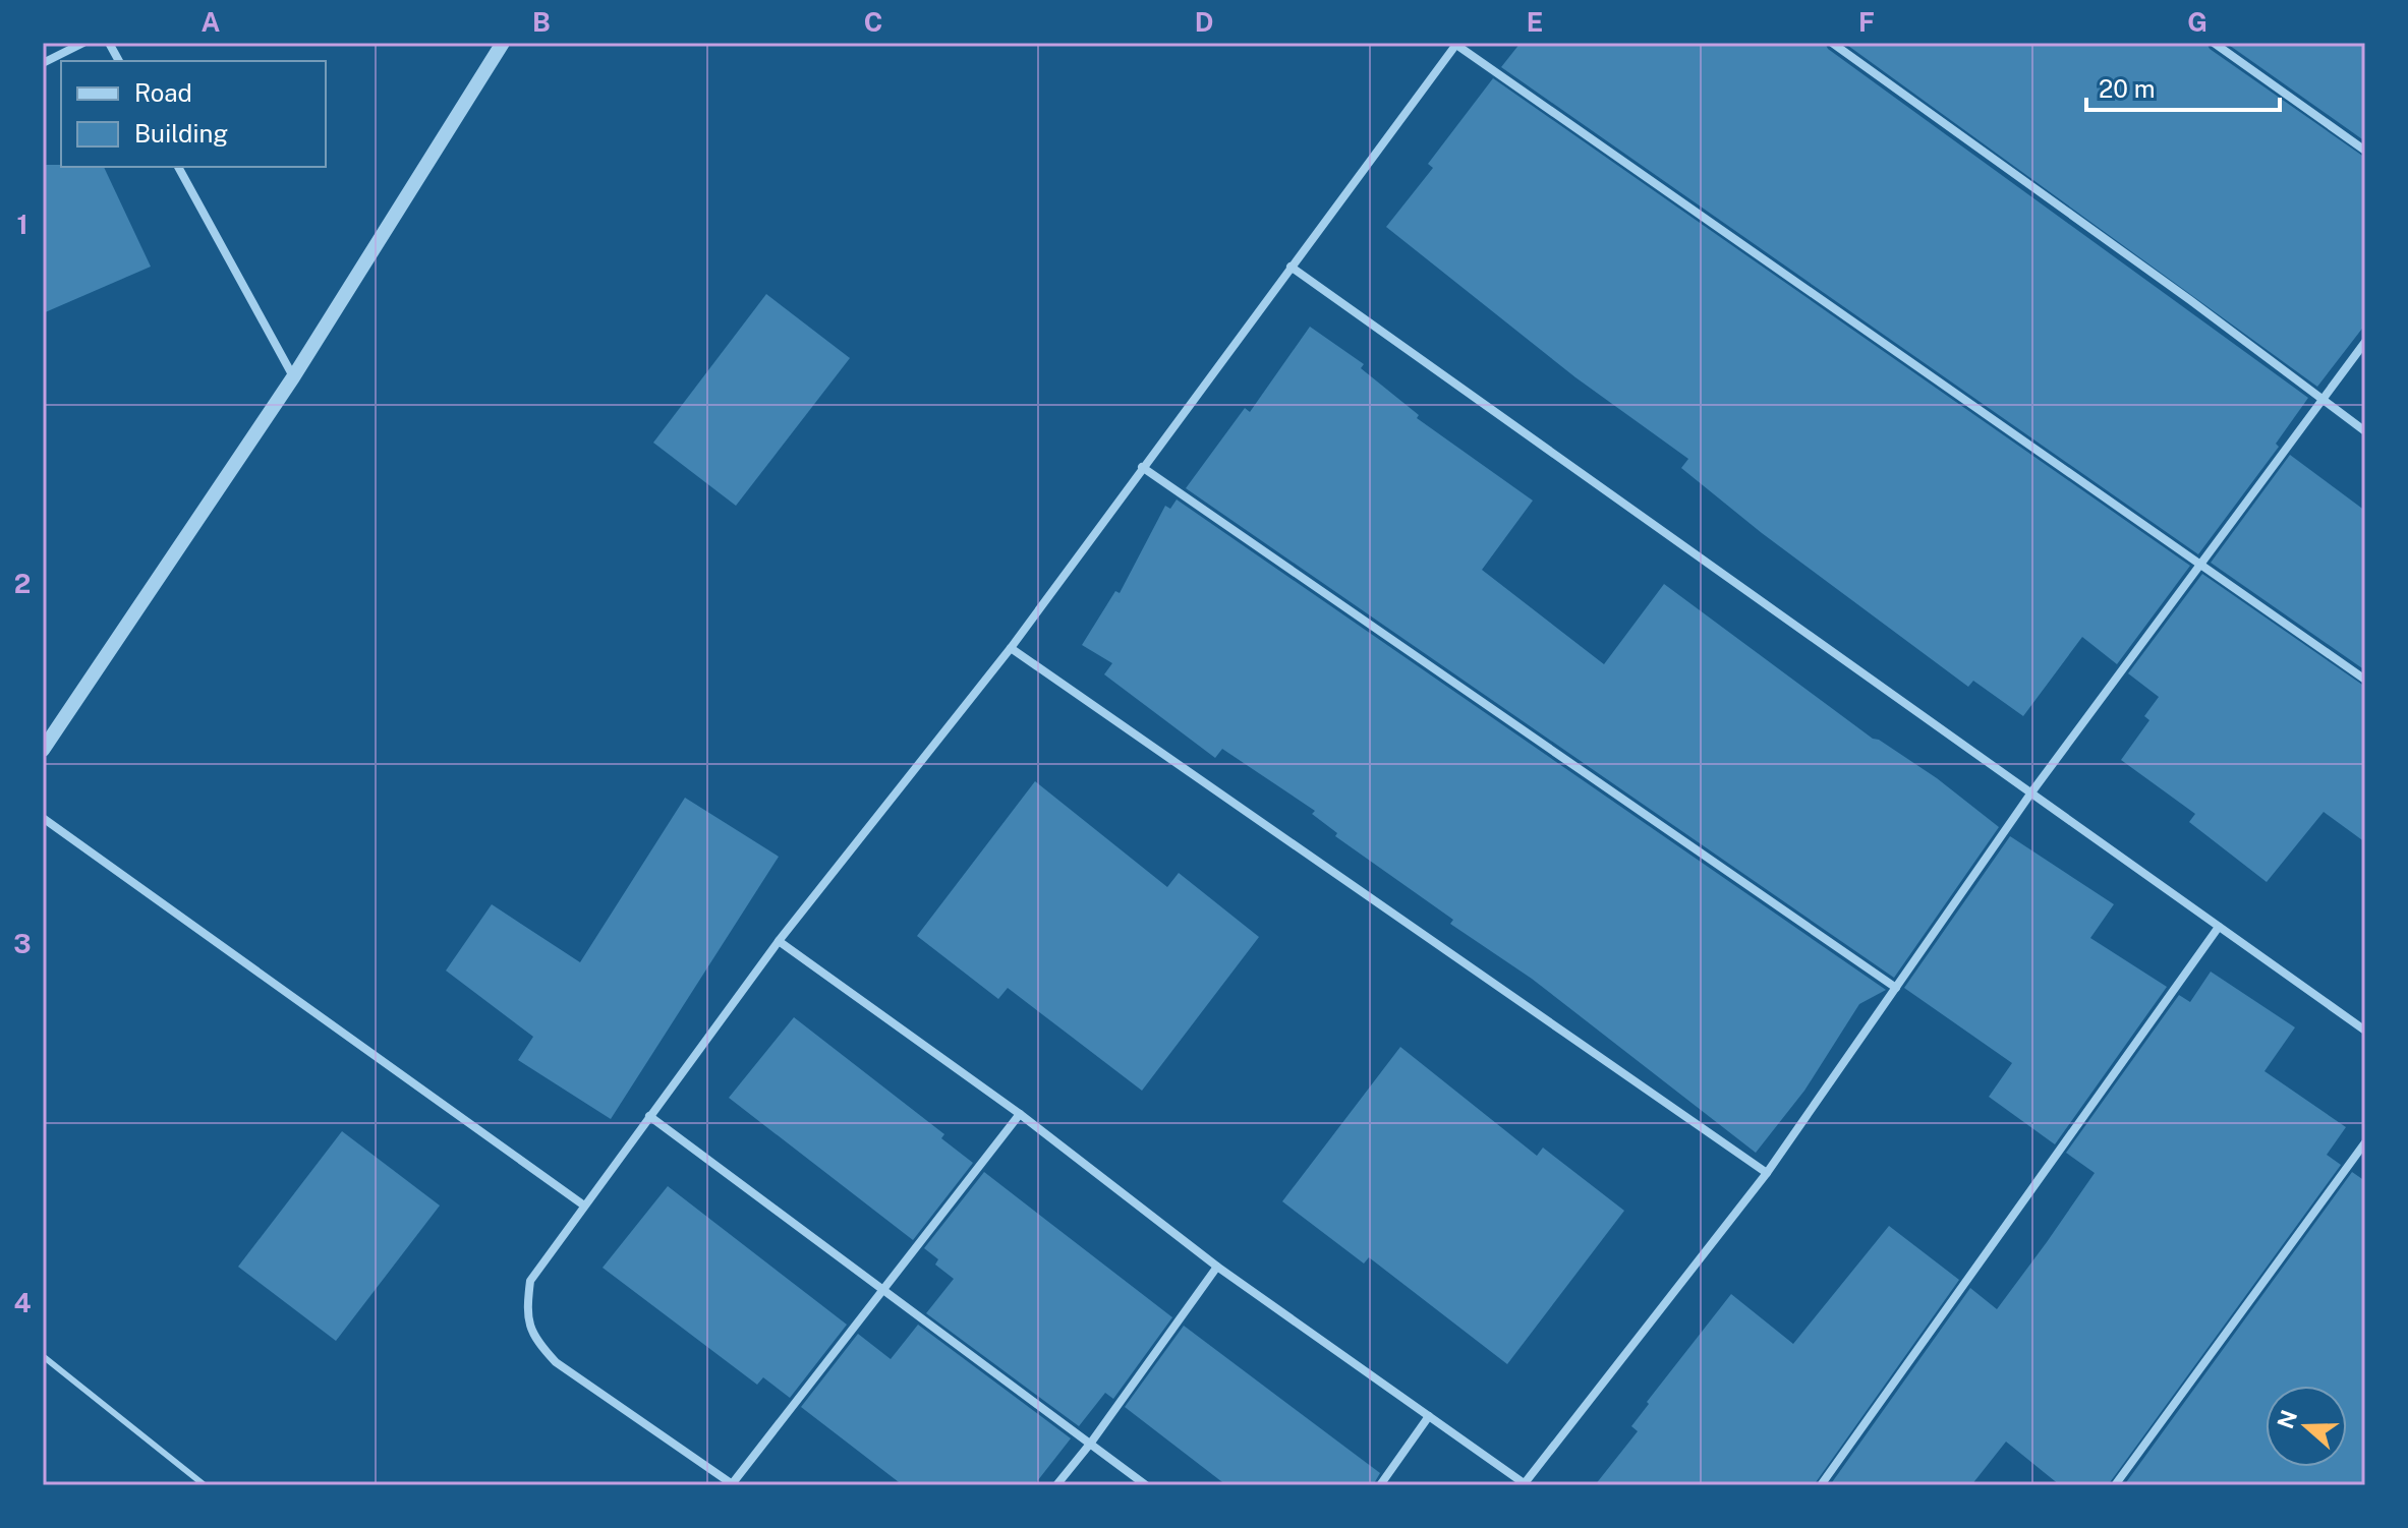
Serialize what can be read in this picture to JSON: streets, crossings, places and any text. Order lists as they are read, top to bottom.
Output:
{
  "legend": ["Road", "Building"],
  "scale_bar": "20 m",
  "north": "left",
  "grid": {
    "columns": [
      "A",
      "B",
      "C",
      "D",
      "E",
      "F",
      "G"
    ],
    "rows": [
      "1",
      "2",
      "3",
      "4"
    ]
  }
}
